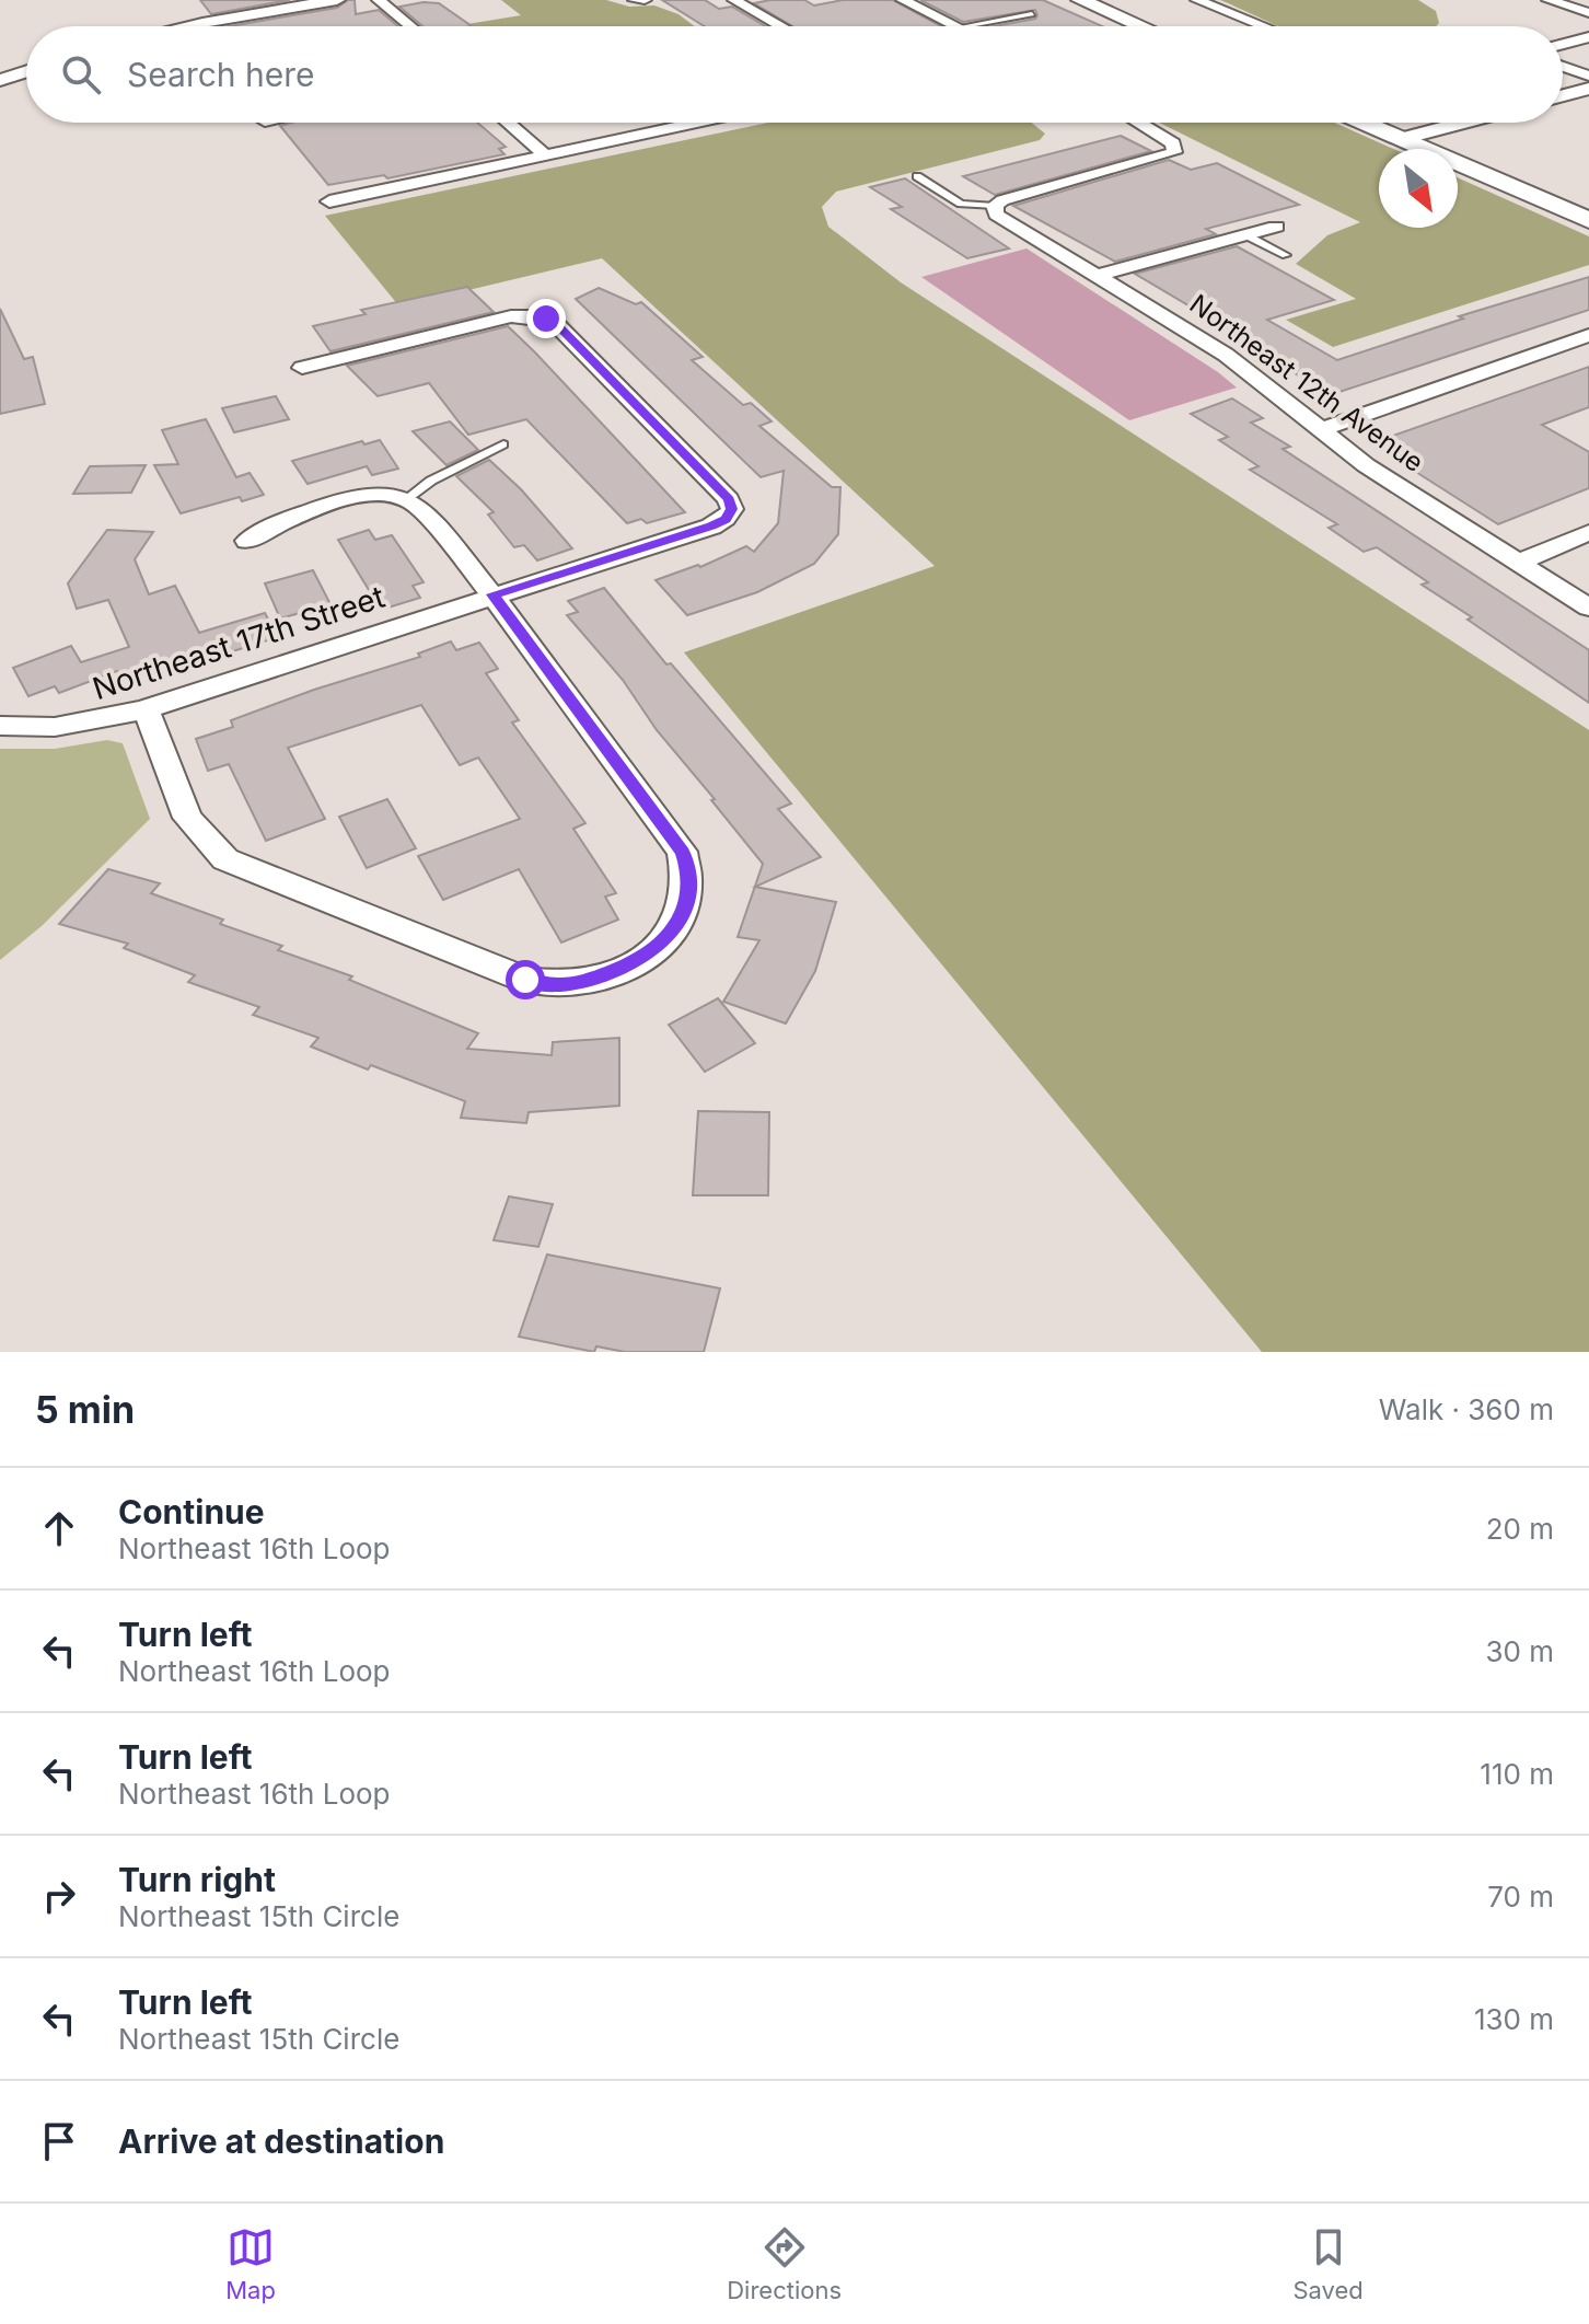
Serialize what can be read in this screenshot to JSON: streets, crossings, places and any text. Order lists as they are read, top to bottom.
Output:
{
  "streets": {
    "street": ["Northeast 12th Avenue", "Northeast 17th Street"]
  },
  "north": "bottom right",
  "page": {
    "search": "Search here",
    "heading": ["5 min", "Walk · 360 m"],
    "list": [
      ["Continue", "Northeast 16th Loop", "20 m"],
      ["Turn left", "Northeast 16th Loop", "30 m"],
      ["Turn left", "Northeast 16th Loop", "110 m"],
      ["Turn right", "Northeast 15th Circle", "70 m"],
      ["Turn left", "Northeast 15th Circle", "130 m"],
      "Arrive at destination"
    ],
    "nav": ["Map", "Directions", "Saved"]
  }
}
